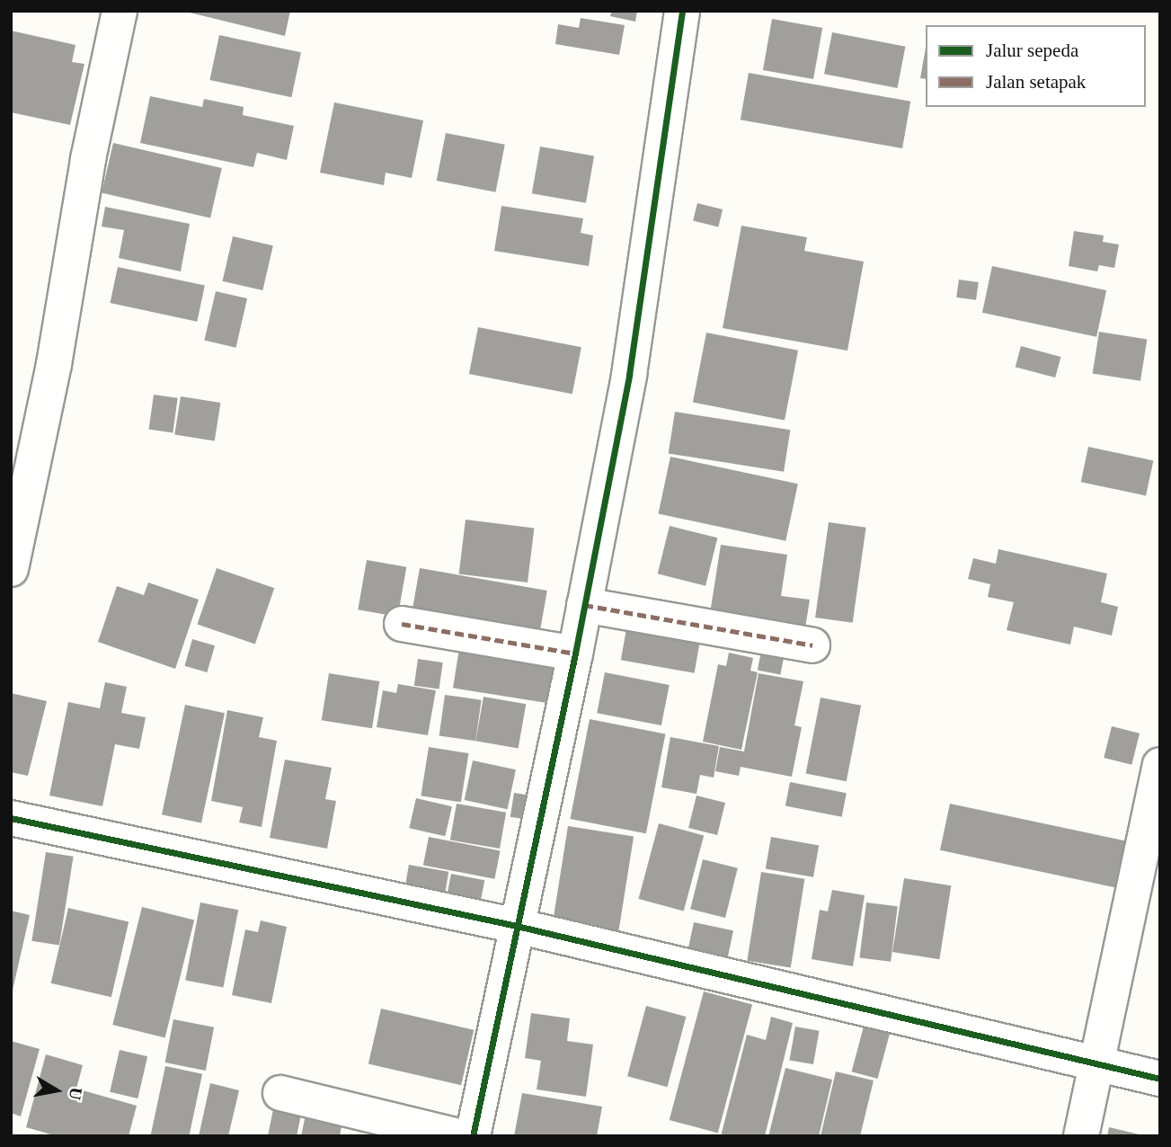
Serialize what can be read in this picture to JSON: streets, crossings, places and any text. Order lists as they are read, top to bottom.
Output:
{
  "legend": ["Jalur sepeda", "Jalan setapak"],
  "north": "right"
}
